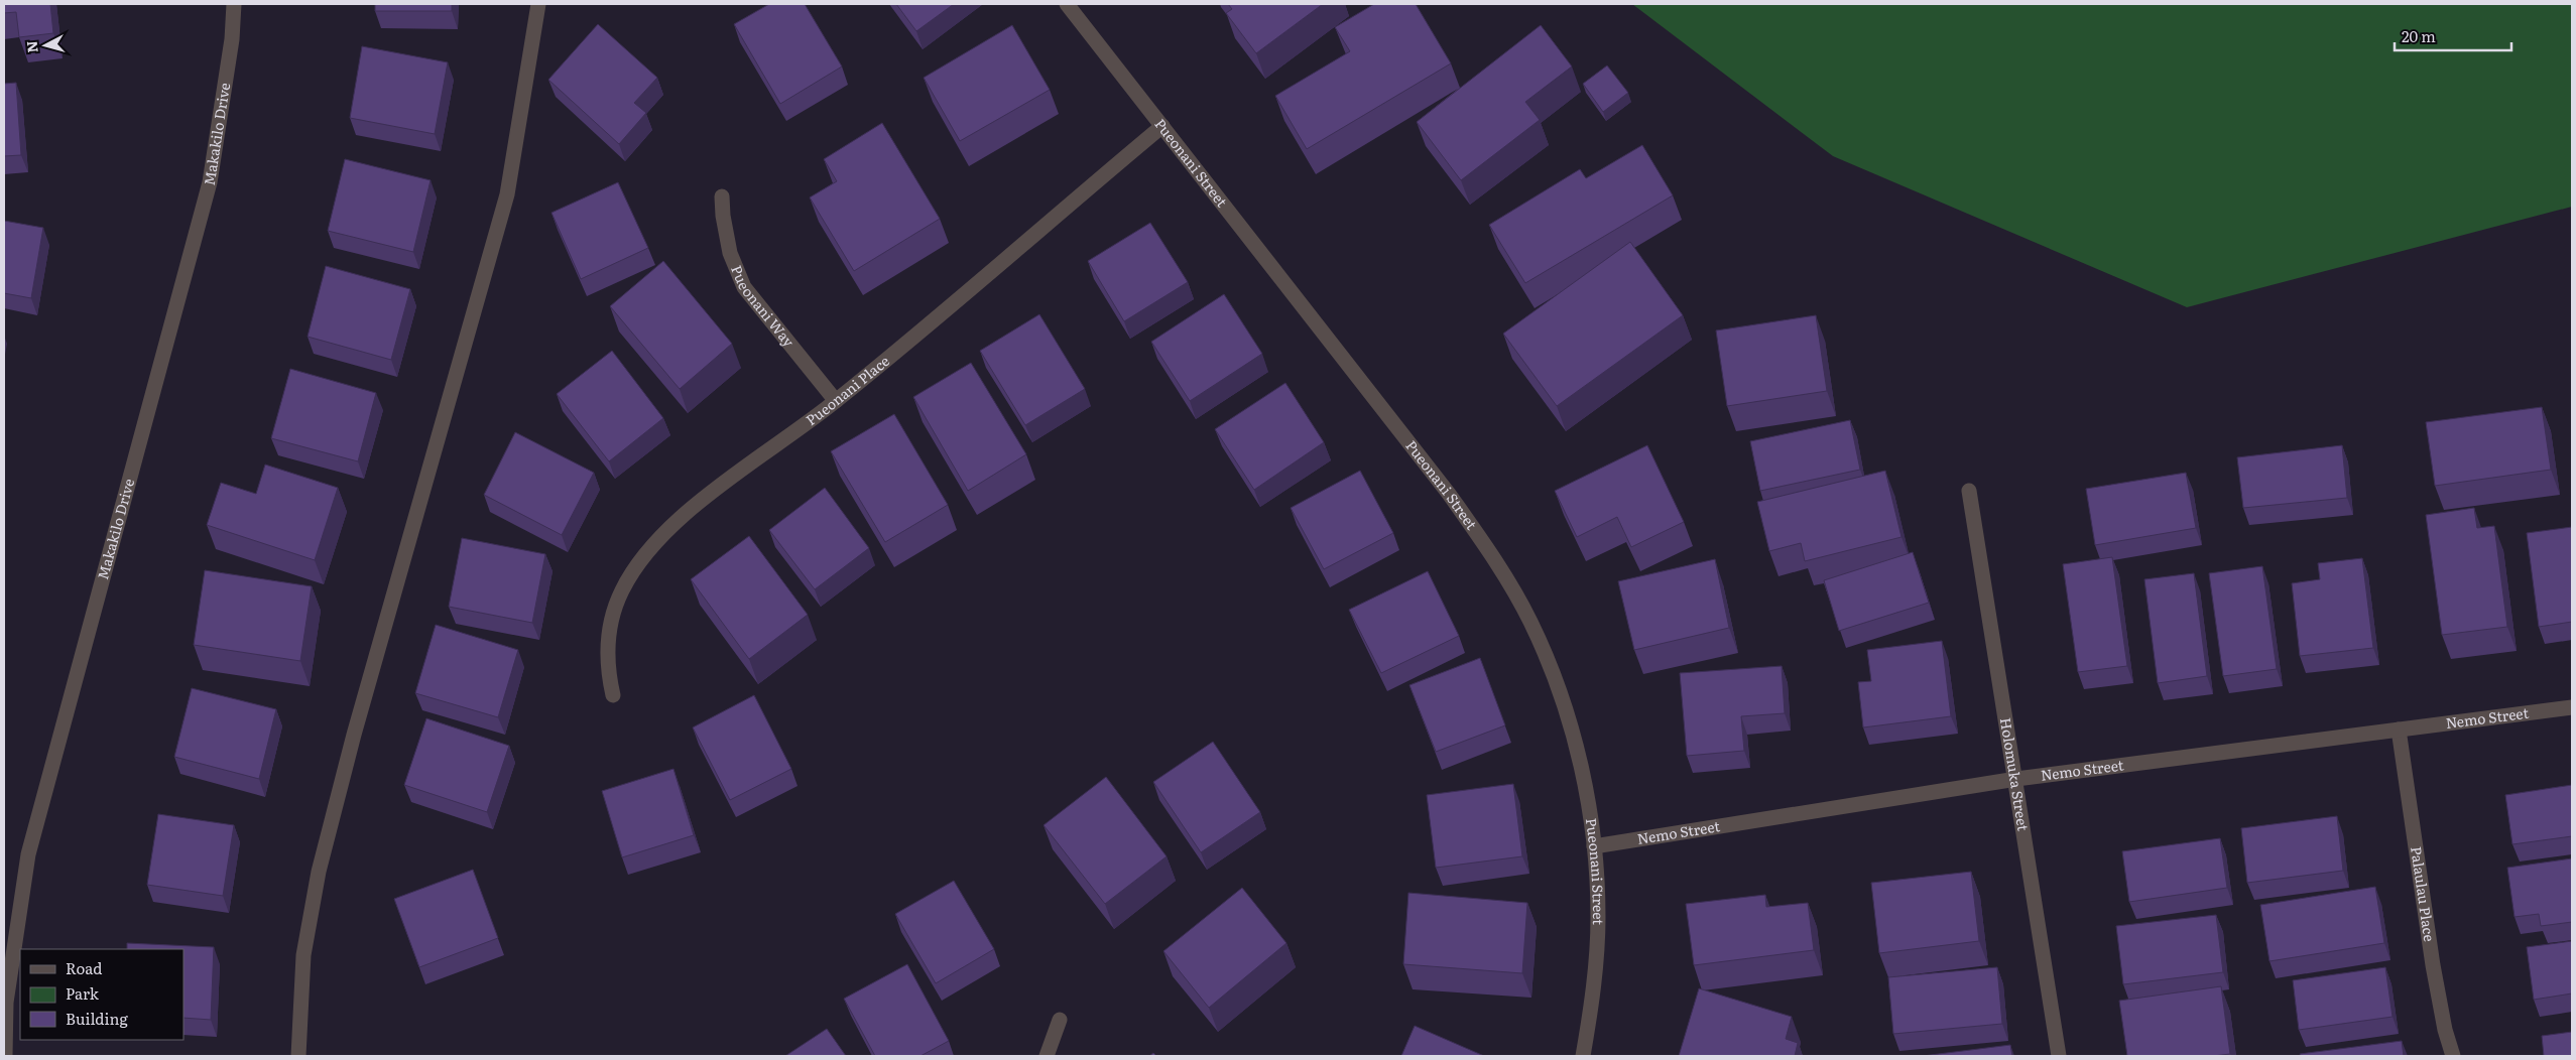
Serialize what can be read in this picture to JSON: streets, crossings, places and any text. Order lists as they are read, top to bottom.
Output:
{
  "streets": {
    "street": [
      "Makakilo Drive",
      "Pueonani Street",
      "Pueonani Way",
      "Pueonani Place",
      "Nemo Street",
      "Holomuka Street",
      "Palaulau Place"
    ]
  },
  "crossings": [
    ["Pueonani Street", "Pueonani Place"],
    ["Pueonani Street", "Nemo Street"],
    ["Pueonani Way", "Pueonani Place"],
    ["Nemo Street", "Holomuka Street"],
    ["Nemo Street", "Palaulau Place"]
  ],
  "legend": ["Road", "Park", "Building"],
  "scale_bar": "20 m",
  "north": "left"
}
